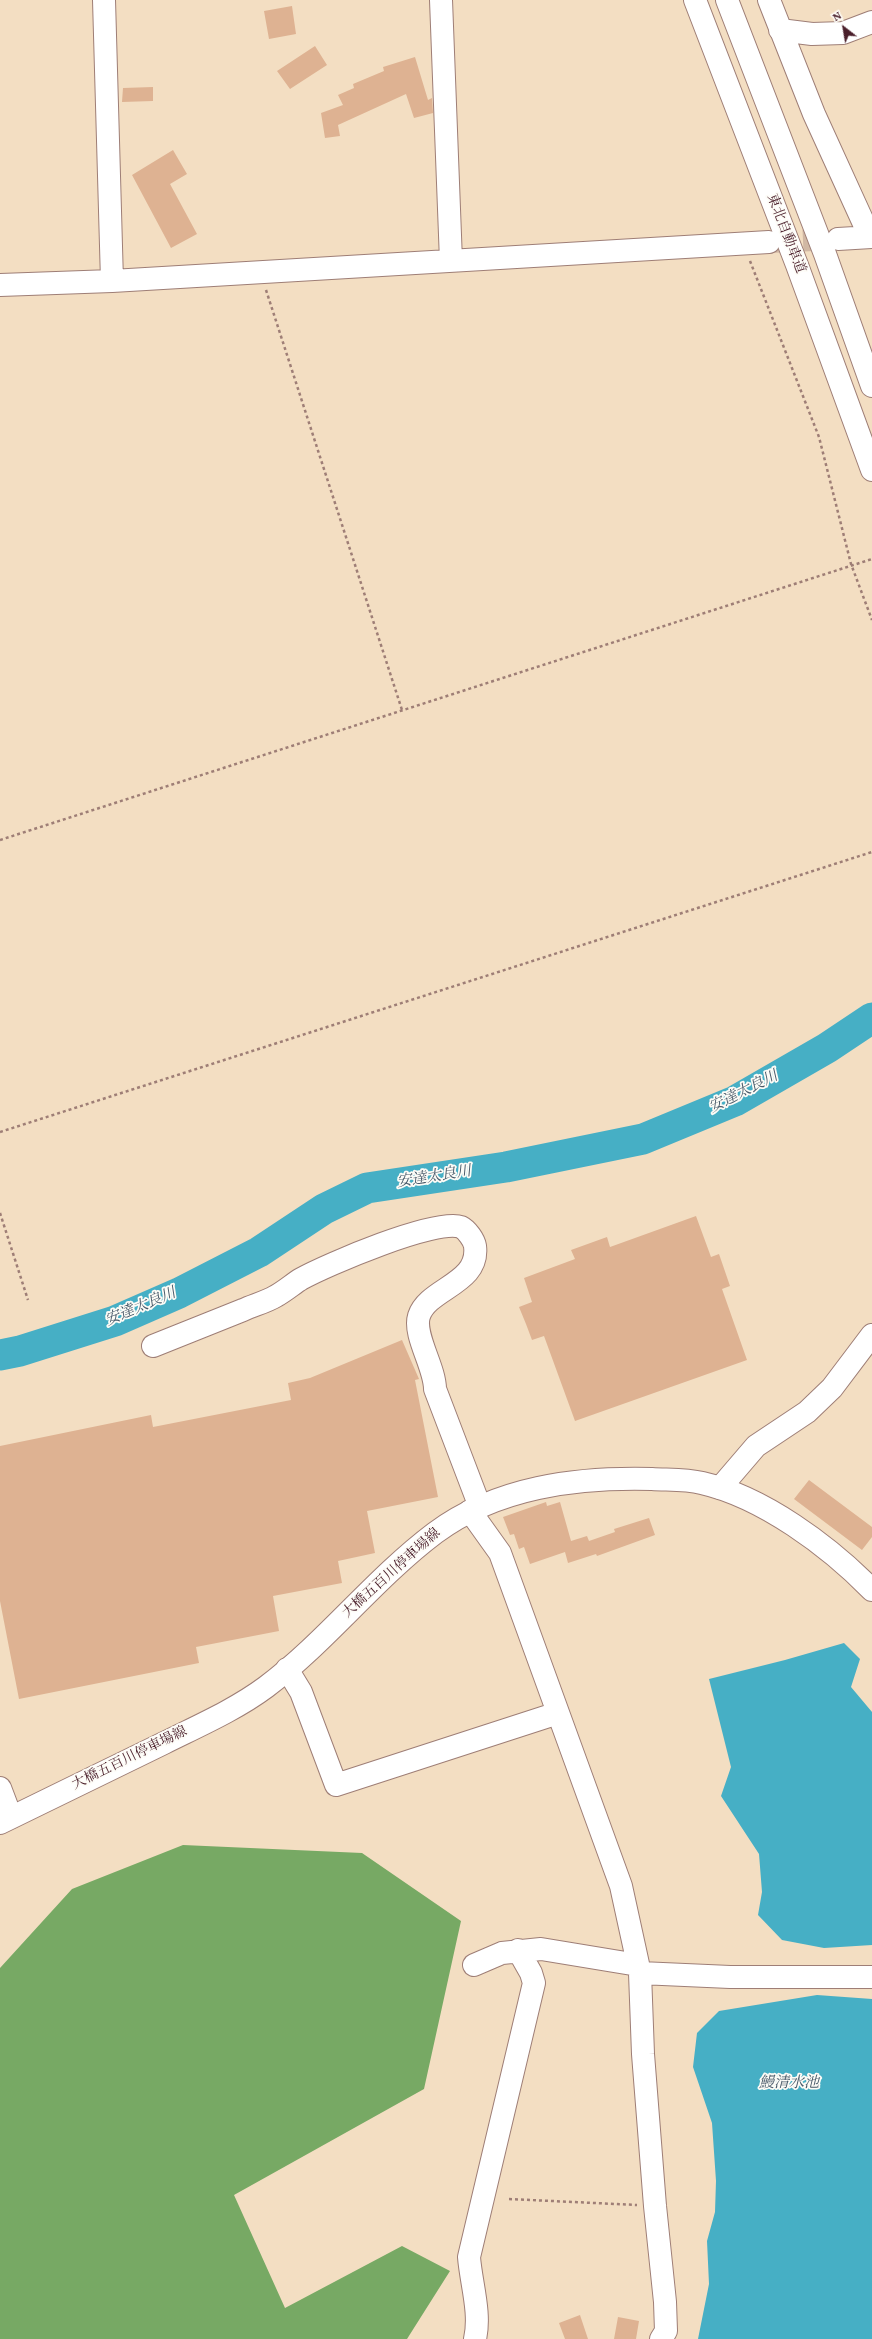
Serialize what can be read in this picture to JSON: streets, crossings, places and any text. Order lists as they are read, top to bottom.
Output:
{
  "streets": {
    "main road": ["東北自動車道", "大橋五百川停車場線"]
  },
  "water": ["安達太良川", "鰻清水池"],
  "north": "top left"
}
